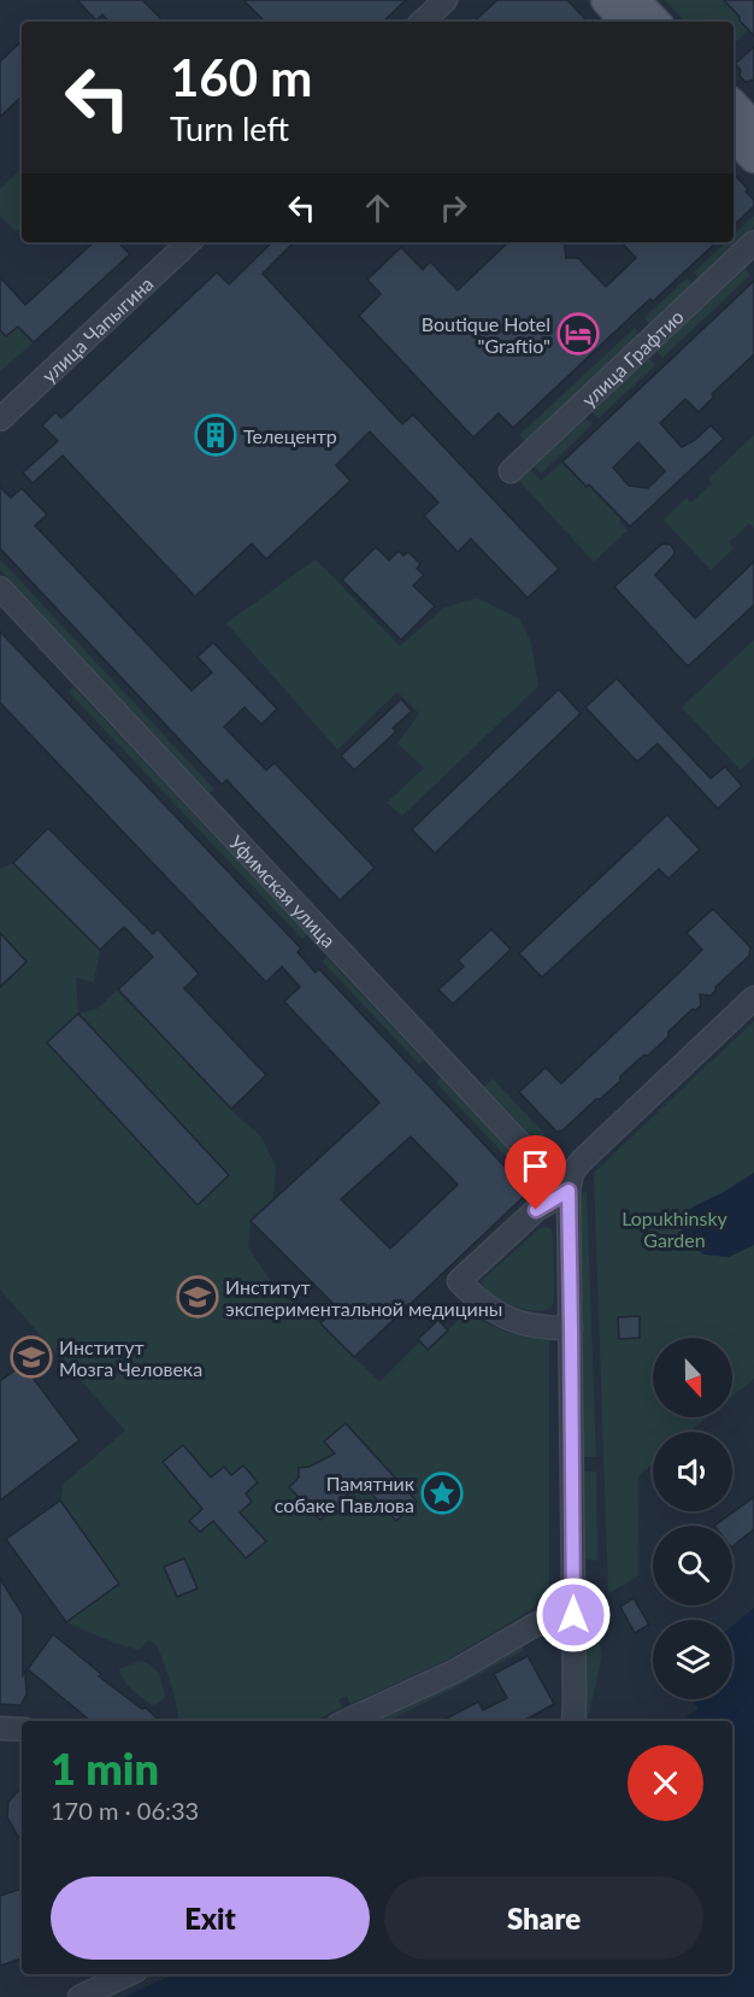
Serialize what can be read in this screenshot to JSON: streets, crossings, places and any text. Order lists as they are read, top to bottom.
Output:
{
  "streets": {
    "street": ["улица Чапыгина", "улица Графтио", "Уфимская улица"]
  },
  "parks": ["Lopukhinsky Garden"],
  "places": {
    "hotel": ["Boutique Hotel \"Graftio\""],
    "building": ["Телецентр"],
    "school or university": ["Институт экспериментальной медицины", "Институт Мозга Человека"],
    "place": ["Памятник собаке Павлова"]
  },
  "north": "bottom",
  "page": {
    "turn": ["160 m", "Turn left"],
    "heading": ["1 min", "170 m · 06:33"],
    "buttons": ["Exit", "Share"]
  }
}
